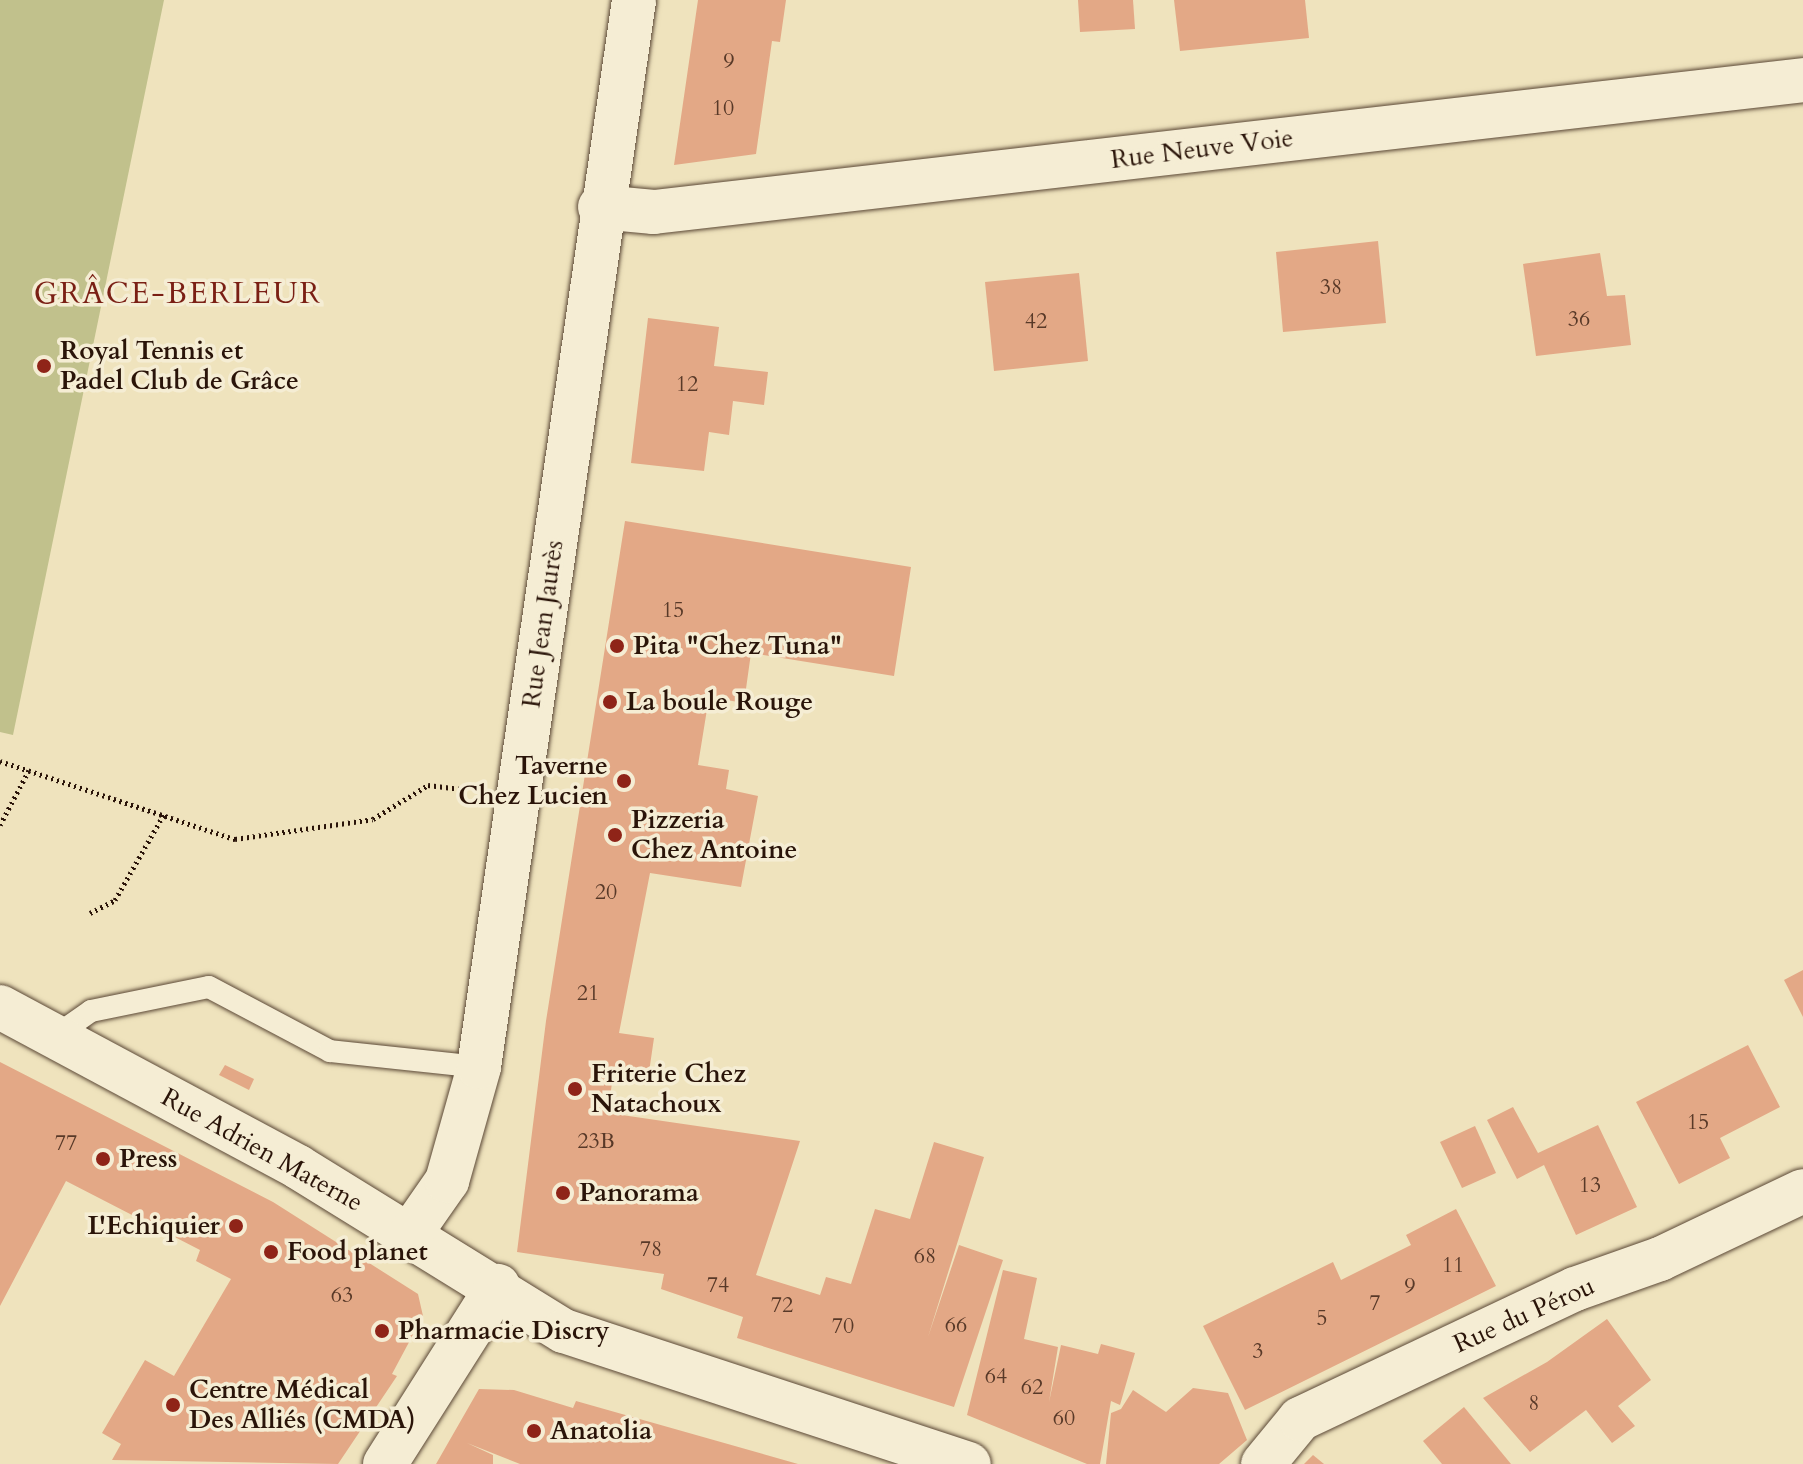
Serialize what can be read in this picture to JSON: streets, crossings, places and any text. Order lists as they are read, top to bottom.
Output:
{
  "streets": {
    "street": [
      "Rue Neuve Voie",
      "Rue Jean Jaurès",
      "Rue Adrien Materne",
      "Rue du Pérou"
    ]
  },
  "crossings": [
    ["Rue Neuve Voie", "Rue Jean Jaurès"],
    ["Rue Jean Jaurès", "Rue Adrien Materne"]
  ],
  "districts": ["GRÂCE-BERLEUR"],
  "places": [
    "Royal Tennis et Padel Club de Grâce",
    "Pita \"Chez Tuna\"",
    "La boule Rouge",
    "Taverne Chez Lucien",
    "Pizzeria Chez Antoine",
    "Friterie Chez Natachoux",
    "Press",
    "Panorama",
    "L'Echiquier",
    "Food planet",
    "Pharmacie Discry",
    "Centre Médical Des Alliés (CMDA)",
    "Anatolia"
  ],
  "house_numbers": [
    "9",
    "10",
    "38",
    "36",
    "42",
    "12",
    "15",
    "20",
    "21",
    "15",
    "23B",
    "77",
    "13",
    "78",
    "68",
    "11",
    "74",
    "9",
    "63",
    "7",
    "72",
    "5",
    "66",
    "70",
    "3",
    "64",
    "62",
    "8",
    "60"
  ]
}
